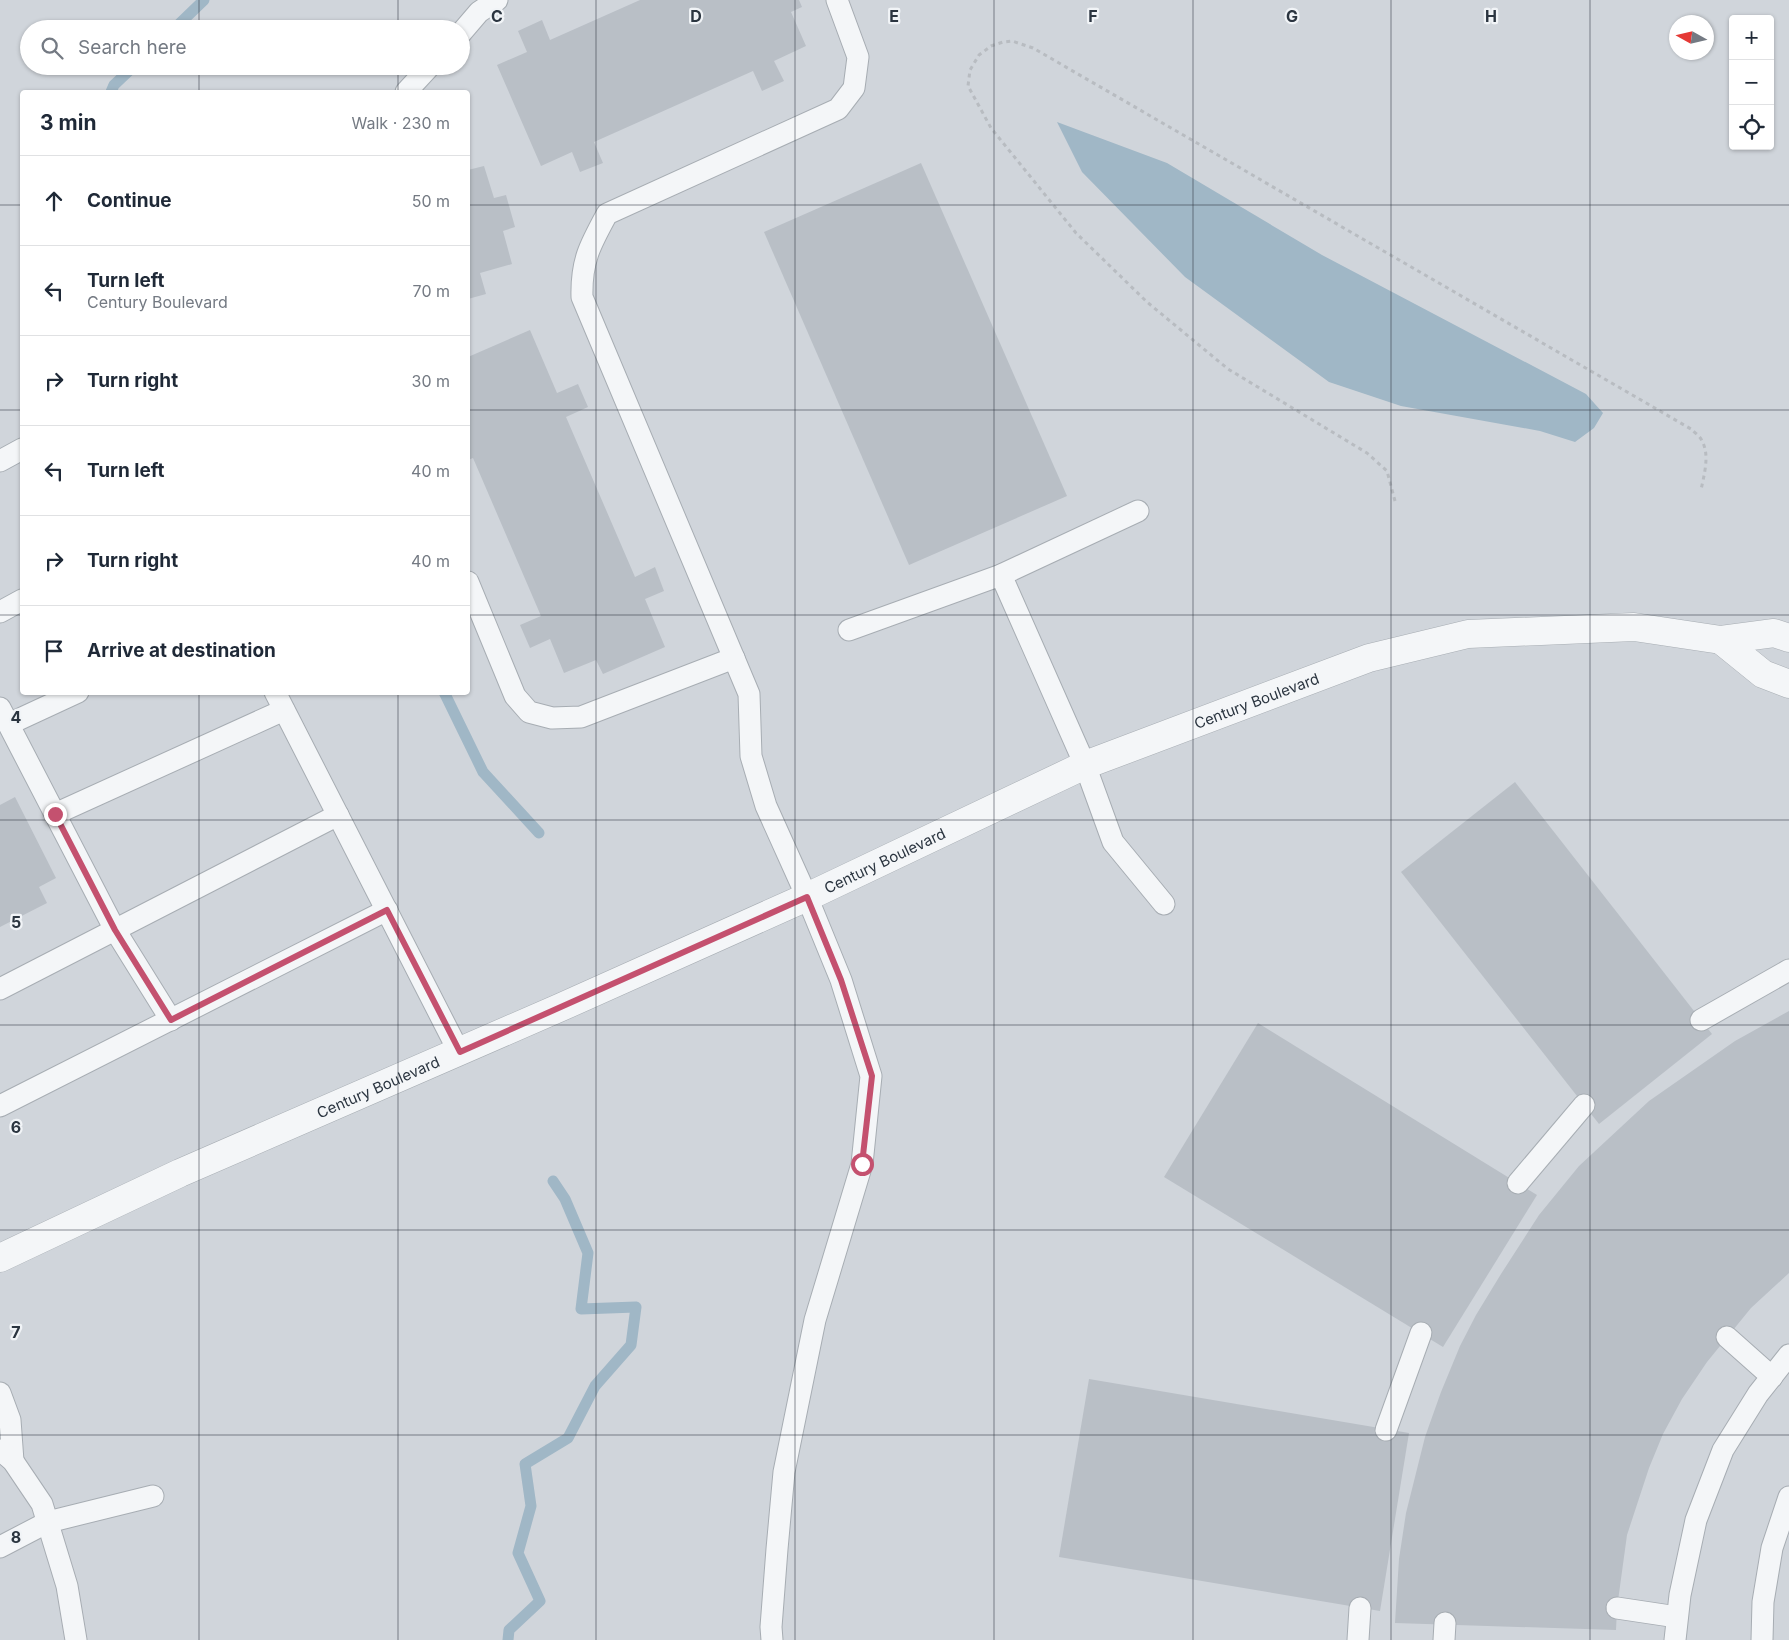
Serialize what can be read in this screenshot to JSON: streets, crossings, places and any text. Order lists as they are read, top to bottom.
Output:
{
  "streets": {
    "street": ["Century Boulevard"]
  },
  "north": "left",
  "page": {
    "map_buttons": ["+", "−"],
    "search": "Search here",
    "heading": ["3 min", "Walk · 230 m"],
    "list": [
      ["Continue", "50 m"],
      ["Turn left", "Century Boulevard", "70 m"],
      ["Turn right", "30 m"],
      ["Turn left", "40 m"],
      ["Turn right", "40 m"],
      "Arrive at destination"
    ]
  },
  "grid": {
    "columns": [
      "C",
      "D",
      "E",
      "F",
      "G",
      "H"
    ],
    "rows": [
      "4",
      "5",
      "6",
      "7",
      "8"
    ]
  }
}
